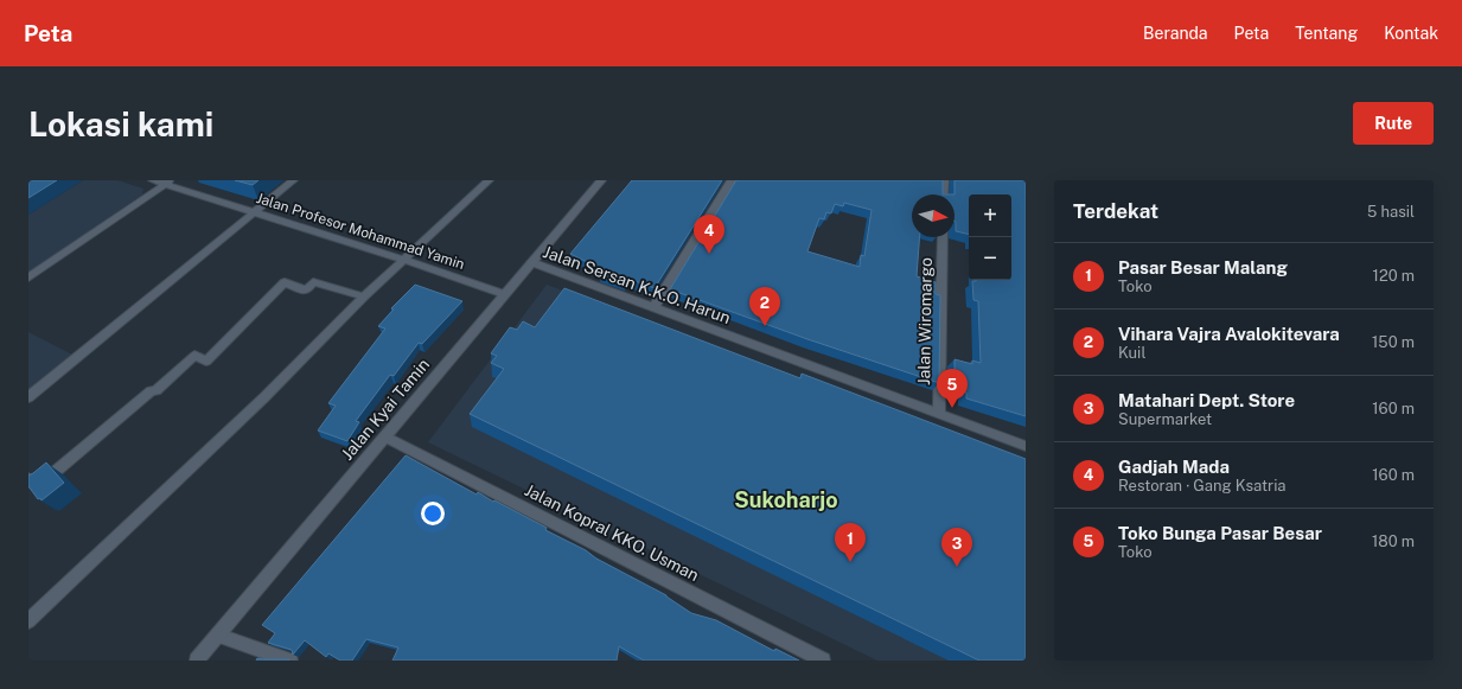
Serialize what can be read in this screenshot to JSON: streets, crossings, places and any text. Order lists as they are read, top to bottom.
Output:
{
  "streets": {
    "street": [
      "Jalan Profesor Mohammad Yamin",
      "Jalan Sersan K.K.O. Harun",
      "Jalan Wiromargo",
      "Jalan Kyai Tamin",
      "Jalan Kopral KKO. Usman"
    ]
  },
  "crossings": [
    ["Jalan Profesor Mohammad Yamin", "Jalan Kyai Tamin"],
    ["Jalan Sersan K.K.O. Harun", "Jalan Wiromargo"],
    ["Jalan Sersan K.K.O. Harun", "Jalan Kyai Tamin"],
    ["Jalan Kyai Tamin", "Jalan Kopral KKO. Usman"]
  ],
  "districts": ["Sukoharjo"],
  "north": "right",
  "page": {
    "header": "Peta",
    "nav": [
      "Beranda",
      "Peta",
      "Tentang",
      "Kontak"
    ],
    "buttons": "Rute",
    "title": "Lokasi kami",
    "heading": ["Terdekat", "5 hasil"],
    "map_buttons": ["+", "−"],
    "pins": [
      "4",
      "2",
      "5",
      "1",
      "3"
    ],
    "list": [
      {
        "mark": "1",
        "name": "Pasar Besar Malang",
        "note": "Toko",
        "value": "120 m"
      },
      {
        "mark": "2",
        "name": "Vihara Vajra Avalokitevara",
        "note": "Kuil",
        "value": "150 m"
      },
      {
        "mark": "3",
        "name": "Matahari Dept. Store",
        "note": "Supermarket",
        "value": "160 m"
      },
      {
        "mark": "4",
        "name": "Gadjah Mada",
        "note": "Restoran · Gang Ksatria",
        "value": "160 m"
      },
      {
        "mark": "5",
        "name": "Toko Bunga Pasar Besar",
        "note": "Toko",
        "value": "180 m"
      }
    ]
  }
}
